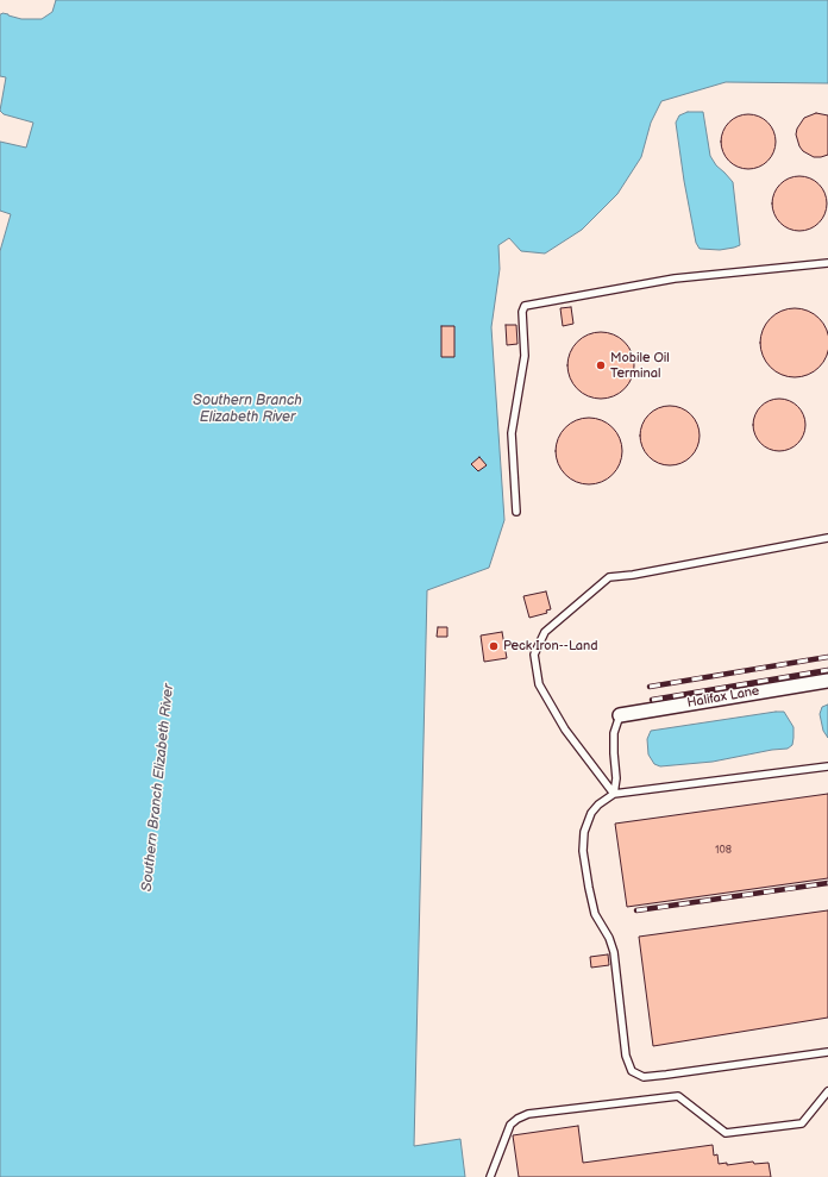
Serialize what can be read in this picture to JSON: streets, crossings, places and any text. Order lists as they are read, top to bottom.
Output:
{
  "streets": {
    "street": ["Halifax Lane"]
  },
  "water": ["Southern Branch Elizabeth River"],
  "places": ["Mobile Oil Terminal", "Peck Iron--Land"],
  "house_numbers": ["108"]
}
